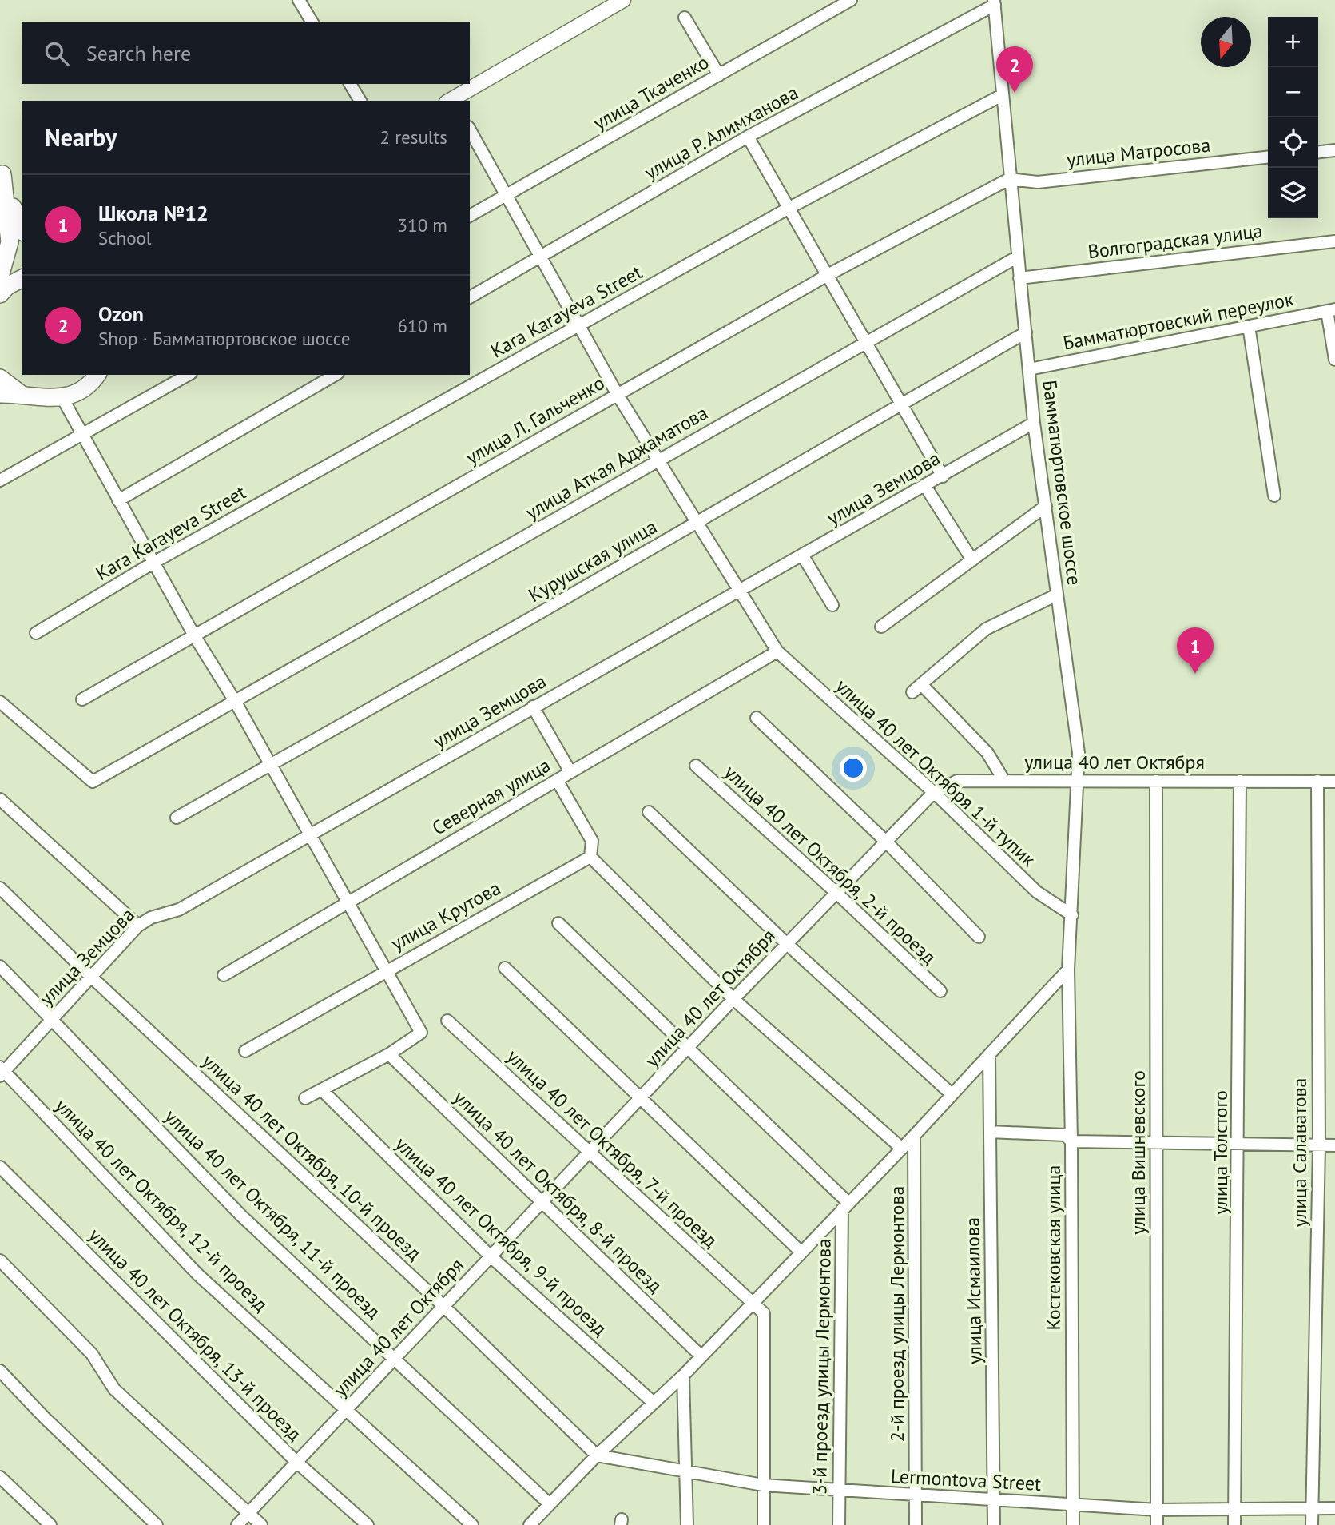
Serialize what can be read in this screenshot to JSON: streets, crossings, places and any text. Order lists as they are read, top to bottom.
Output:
{
  "streets": {
    "street": [
      "улица Ткаченко",
      "улица Р. Алимханова",
      "улица Матросова",
      "Волгоградская улица",
      "Kara Karayeva Street",
      "Бамматюртовский переулок",
      "улица Л. Гальченко",
      "улица Аткая Аджаматова",
      "Бамматюртовское шоссе",
      "улица Земцова",
      "Курушская улица",
      "улица 40 лет Октября",
      "улица 40 лет Октября 1-й тупик",
      "Северная улица",
      "улица 40 лет Октября, 2-й проезд",
      "улица Крутова",
      "улица 40 лет Октября, 7-й проезд",
      "улица Вишневского",
      "улица Толстого",
      "улица Салаватова",
      "улица 40 лет Октября, 10-й проезд",
      "улица 40 лет Октября, 8-й проезд",
      "улица 40 лет Октября, 12-й проезд",
      "улица 40 лет Октября, 11-й проезд",
      "улица 40 лет Октября, 9-й проезд",
      "Костековская улица",
      "улица Исмаилова",
      "2-й проезд улицы Лермонтова",
      "улица 40 лет Октября, 13-й проезд",
      "3-й проезд улицы Лермонтова",
      "Lermontova Street"
    ]
  },
  "crossings": [
    ["улица Ткаченко", "улица 40 лет Октября 1-й тупик"],
    ["улица Р. Алимханова", "Бамматюртовское шоссе"],
    ["улица Р. Алимханова", "улица 40 лет Октября 1-й тупик"],
    ["улица Матросова", "улица Л. Гальченко"],
    ["улица Матросова", "Бамматюртовское шоссе"],
    ["Волгоградская улица", "Бамматюртовское шоссе"],
    ["Kara Karayeva Street", "Бамматюртовское шоссе"],
    ["Kara Karayeva Street", "улица 40 лет Октября 1-й тупик"],
    ["Бамматюртовский переулок", "Бамматюртовское шоссе"],
    ["улица Л. Гальченко", "Бамматюртовское шоссе"],
    ["улица Л. Гальченко", "улица 40 лет Октября 1-й тупик"],
    ["улица Аткая Аджаматова", "Бамматюртовское шоссе"],
    ["улица Аткая Аджаматова", "улица 40 лет Октября 1-й тупик"],
    ["Бамматюртовское шоссе", "улица Земцова"],
    ["Бамматюртовское шоссе", "Курушская улица"],
    ["Бамматюртовское шоссе", "улица 40 лет Октября"],
    ["Бамматюртовское шоссе", "улица 40 лет Октября 1-й тупик"],
    ["Бамматюртовское шоссе", "Костековская улица"],
    ["улица Земцова", "улица 40 лет Октября 1-й тупик"],
    ["улица Земцова", "улица 40 лет Октября, 10-й проезд"],
    ["улица Земцова", "улица 40 лет Октября, 12-й проезд"],
    ["улица Земцова", "улица 40 лет Октября, 11-й проезд"],
    ["Курушская улица", "улица 40 лет Октября 1-й тупик"],
    ["улица 40 лет Октября", "улица 40 лет Октября 1-й тупик"],
    ["улица 40 лет Октября", "улица 40 лет Октября, 2-й проезд"],
    ["улица 40 лет Октября", "улица 40 лет Октября, 7-й проезд"],
    ["улица 40 лет Октября", "улица Вишневского"],
    ["улица 40 лет Октября", "улица Толстого"],
    ["улица 40 лет Октября", "улица Салаватова"],
    ["улица 40 лет Октября", "улица 40 лет Октября, 10-й проезд"],
    ["улица 40 лет Октября", "улица 40 лет Октября, 8-й проезд"],
    ["улица 40 лет Октября", "улица 40 лет Октября, 12-й проезд"],
    ["улица 40 лет Октября", "улица 40 лет Октября, 11-й проезд"],
    ["улица 40 лет Октября", "улица 40 лет Октября, 9-й проезд"],
    ["улица 40 лет Октября", "улица 40 лет Октября, 13-й проезд"],
    ["улица 40 лет Октября 1-й тупик", "Северная улица"],
    ["улица Вишневского", "Lermontova Street"],
    ["улица Толстого", "Lermontova Street"],
    ["улица Салаватова", "Lermontova Street"],
    ["улица 40 лет Октября, 10-й проезд", "Lermontova Street"],
    ["Костековская улица", "Lermontova Street"],
    ["улица Исмаилова", "Lermontova Street"],
    ["2-й проезд улицы Лермонтова", "Lermontova Street"],
    ["3-й проезд улицы Лермонтова", "Lermontova Street"]
  ],
  "north": "bottom",
  "page": {
    "map_buttons": ["+", "−"],
    "search": "Search here",
    "pins": ["2", "1"],
    "heading": ["Nearby", "2 results"],
    "list": [
      {
        "mark": "1",
        "name": "Школа №12",
        "note": "School",
        "value": "310 m"
      },
      {
        "mark": "2",
        "name": "Ozon",
        "note": "Shop · Бамматюртовское шоссе",
        "value": "610 m"
      }
    ]
  }
}
